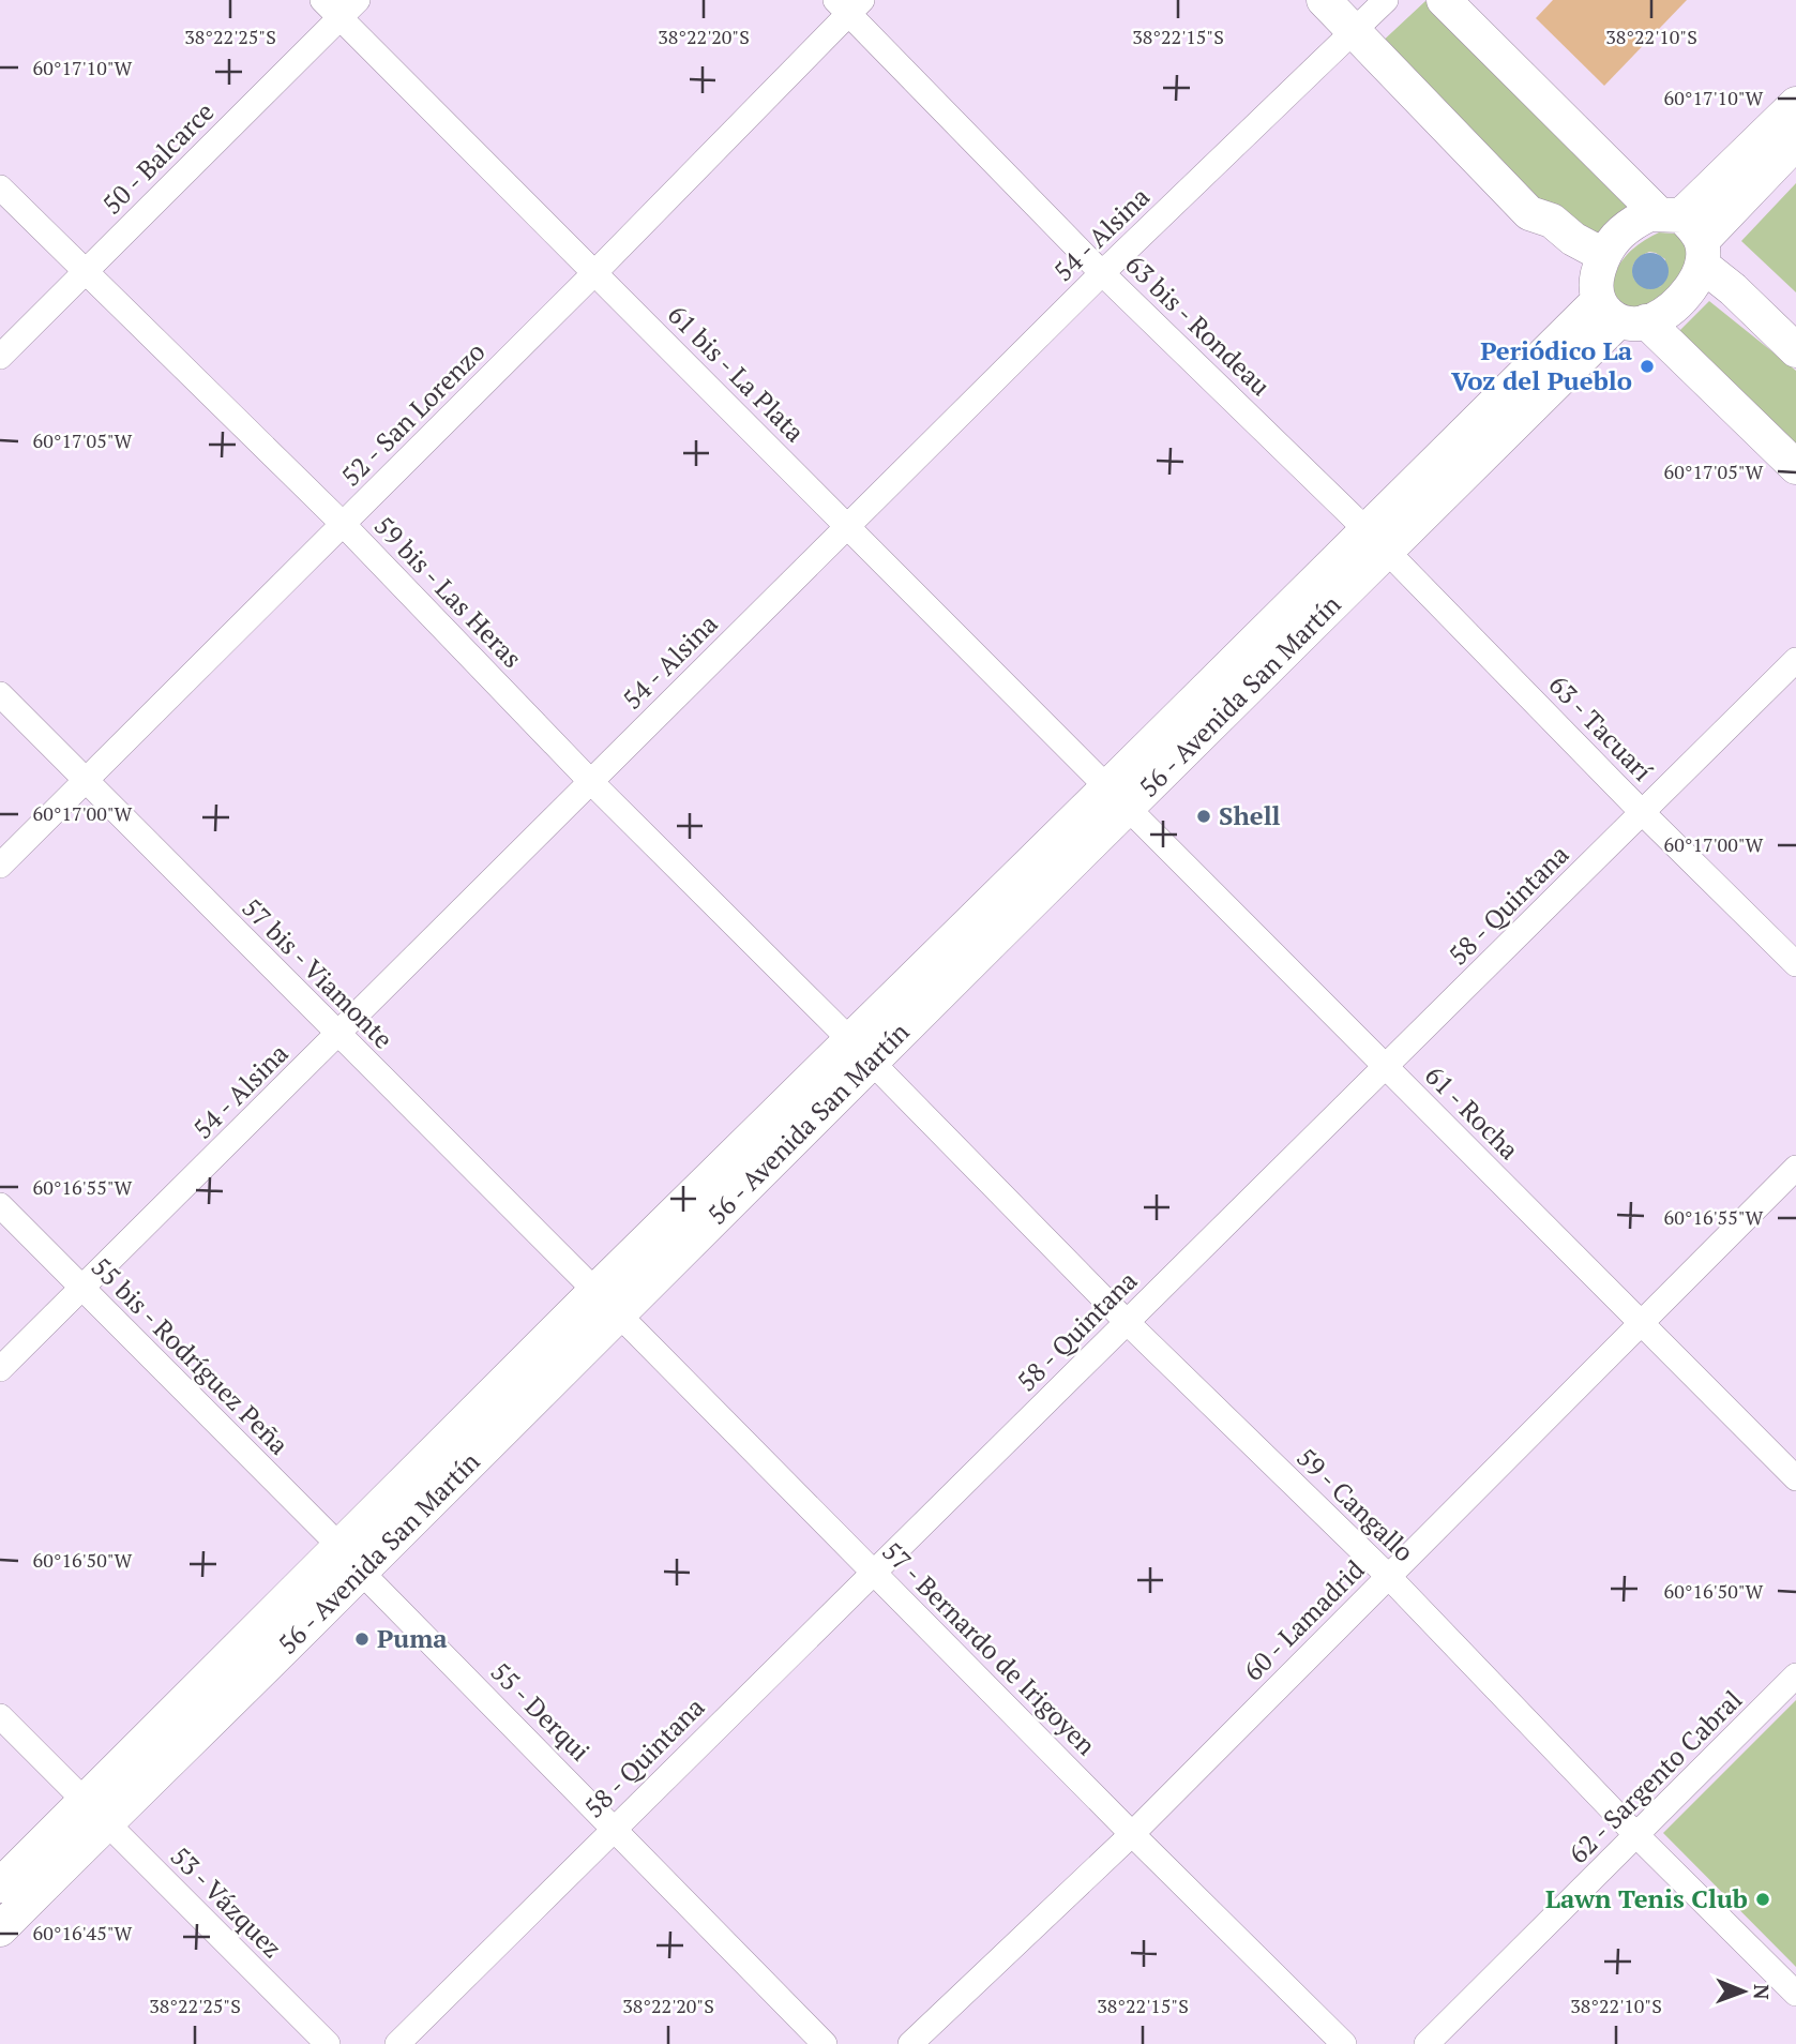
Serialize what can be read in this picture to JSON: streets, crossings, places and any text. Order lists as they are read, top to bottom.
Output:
{
  "streets": {
    "main road": ["56 - Avenida San Martín"],
    "street": [
      "50 - Balcarce",
      "54 - Alsina",
      "63 bis - Rondeau",
      "61 bis - La Plata",
      "52 - San Lorenzo",
      "59 bis - Las Heras",
      "63 - Tacuarí",
      "58 - Quintana",
      "57 bis - Viamonte",
      "61 - Rocha",
      "55 bis - Rodríguez Peña",
      "59 - Cangallo",
      "60 - Lamadrid",
      "57 - Bernardo de Irigoyen",
      "55 - Derqui",
      "62 - Sargento Cabral",
      "53 - Vázquez"
    ]
  },
  "crossings": [
    ["50 - Balcarce", "61 bis - La Plata"],
    ["50 - Balcarce", "59 bis - Las Heras"],
    ["54 - Alsina", "63 bis - Rondeau"],
    ["54 - Alsina", "61 bis - La Plata"],
    ["54 - Alsina", "59 bis - Las Heras"],
    ["54 - Alsina", "57 bis - Viamonte"],
    ["54 - Alsina", "55 bis - Rodríguez Peña"],
    ["63 bis - Rondeau", "52 - San Lorenzo"],
    ["63 bis - Rondeau", "56 - Avenida San Martín"],
    ["63 bis - Rondeau", "63 - Tacuarí"],
    ["61 bis - La Plata", "52 - San Lorenzo"],
    ["61 bis - La Plata", "56 - Avenida San Martín"],
    ["61 bis - La Plata", "61 - Rocha"],
    ["52 - San Lorenzo", "59 bis - Las Heras"],
    ["52 - San Lorenzo", "57 bis - Viamonte"],
    ["59 bis - Las Heras", "56 - Avenida San Martín"],
    ["59 bis - Las Heras", "59 - Cangallo"],
    ["56 - Avenida San Martín", "63 - Tacuarí"],
    ["56 - Avenida San Martín", "57 bis - Viamonte"],
    ["56 - Avenida San Martín", "61 - Rocha"],
    ["56 - Avenida San Martín", "55 bis - Rodríguez Peña"],
    ["56 - Avenida San Martín", "59 - Cangallo"],
    ["56 - Avenida San Martín", "57 - Bernardo de Irigoyen"],
    ["56 - Avenida San Martín", "55 - Derqui"],
    ["56 - Avenida San Martín", "53 - Vázquez"],
    ["63 - Tacuarí", "58 - Quintana"],
    ["58 - Quintana", "61 - Rocha"],
    ["58 - Quintana", "59 - Cangallo"],
    ["58 - Quintana", "57 - Bernardo de Irigoyen"],
    ["58 - Quintana", "55 - Derqui"],
    ["57 bis - Viamonte", "57 - Bernardo de Irigoyen"],
    ["61 - Rocha", "60 - Lamadrid"],
    ["55 bis - Rodríguez Peña", "55 - Derqui"],
    ["59 - Cangallo", "60 - Lamadrid"],
    ["59 - Cangallo", "62 - Sargento Cabral"],
    ["60 - Lamadrid", "57 - Bernardo de Irigoyen"]
  ],
  "places": [
    "Periódico La Voz del Pueblo",
    "Shell",
    "Puma",
    "Lawn Tenis Club"
  ],
  "north": "right",
  "coordinates": [
    "38°22'25\"S",
    "38°22'20\"S",
    "38°22'15\"S",
    "38°22'10\"S",
    "60°17'10\"W",
    "60°17'05\"W",
    "60°17'00\"W",
    "60°16'55\"W",
    "60°16'50\"W",
    "60°16'45\"W"
  ]
}
